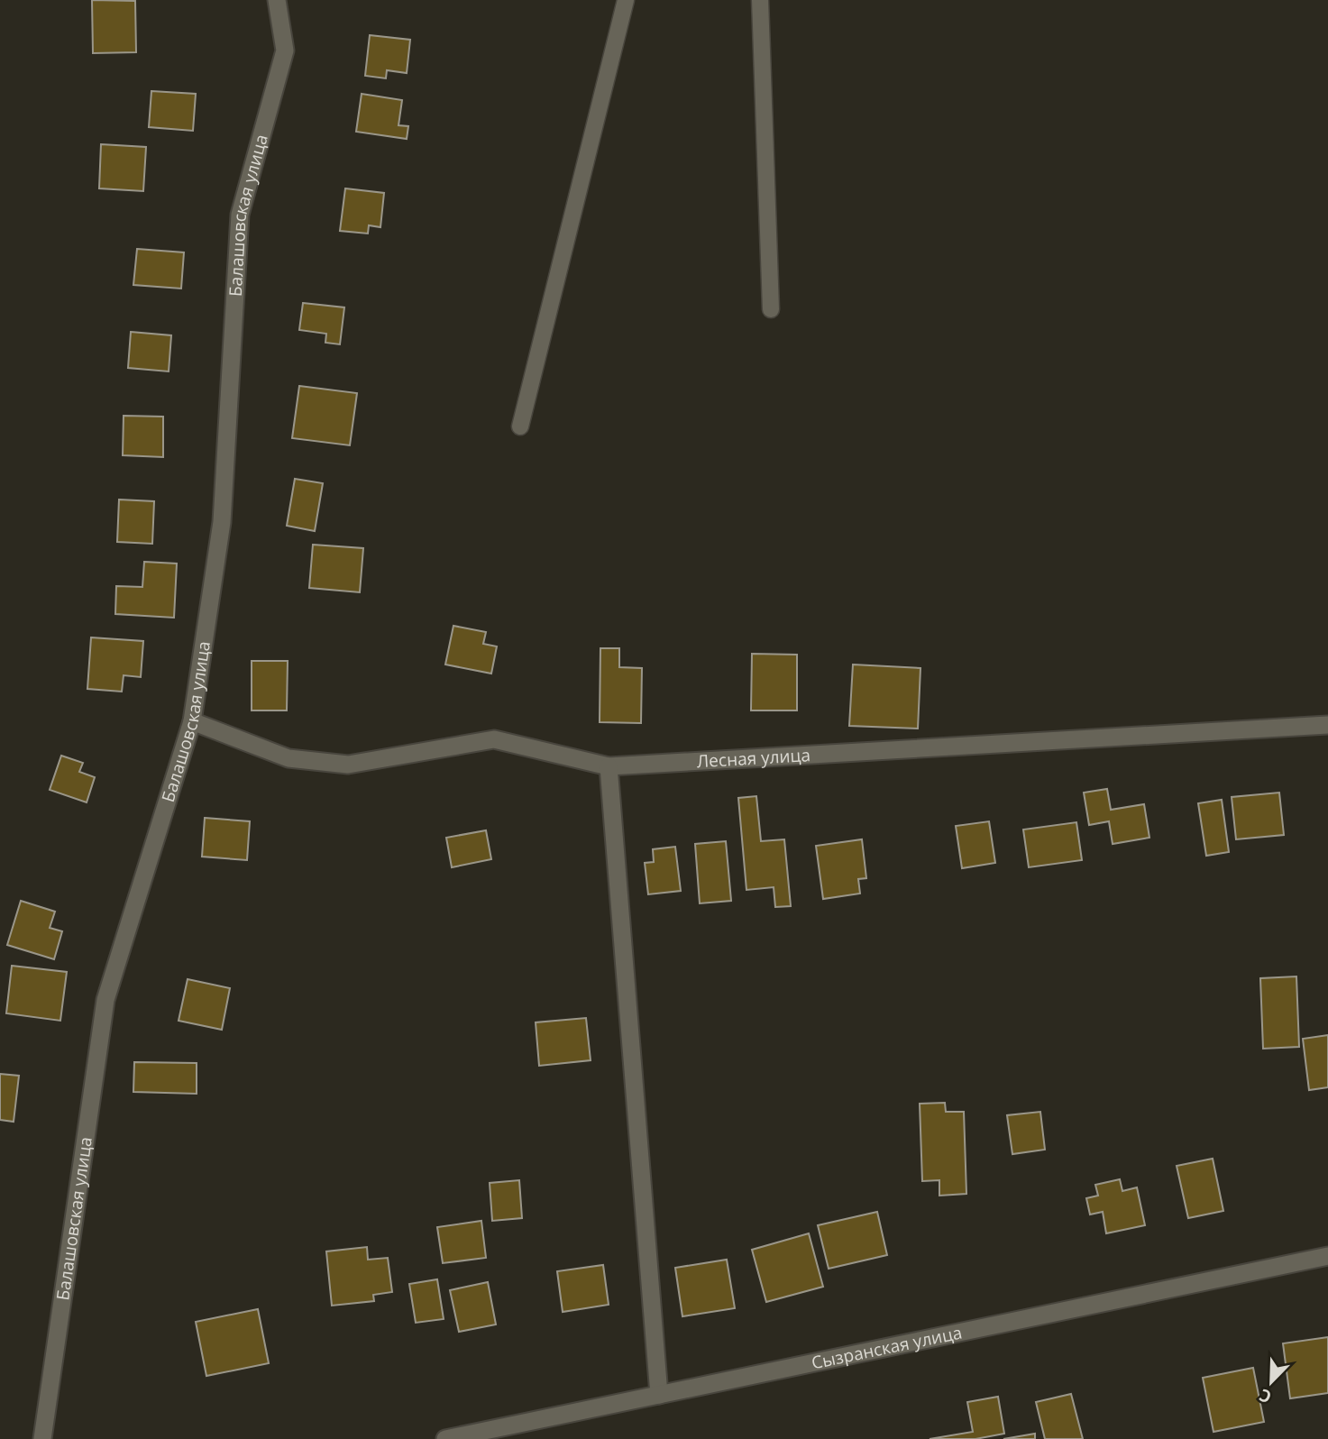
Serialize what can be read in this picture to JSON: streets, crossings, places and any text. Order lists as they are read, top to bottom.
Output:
{
  "streets": {
    "street": ["Балашовская улица", "Лесная улица", "Сызранская улица"]
  },
  "crossings": [
    ["Балашовская улица", "Лесная улица"]
  ],
  "north": "bottom left"
}
